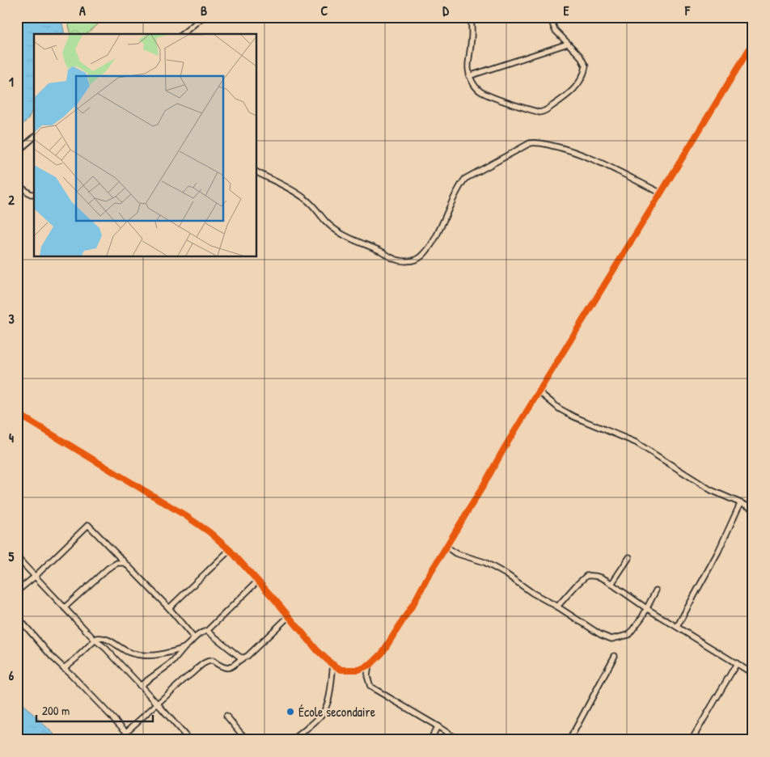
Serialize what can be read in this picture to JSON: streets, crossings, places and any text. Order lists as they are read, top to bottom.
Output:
{
  "places": ["École secondaire"],
  "scale_bar": "200 m",
  "grid": {
    "columns": [
      "A",
      "B",
      "C",
      "D",
      "E",
      "F"
    ],
    "rows": [
      "1",
      "2",
      "3",
      "4",
      "5",
      "6"
    ]
  }
}
